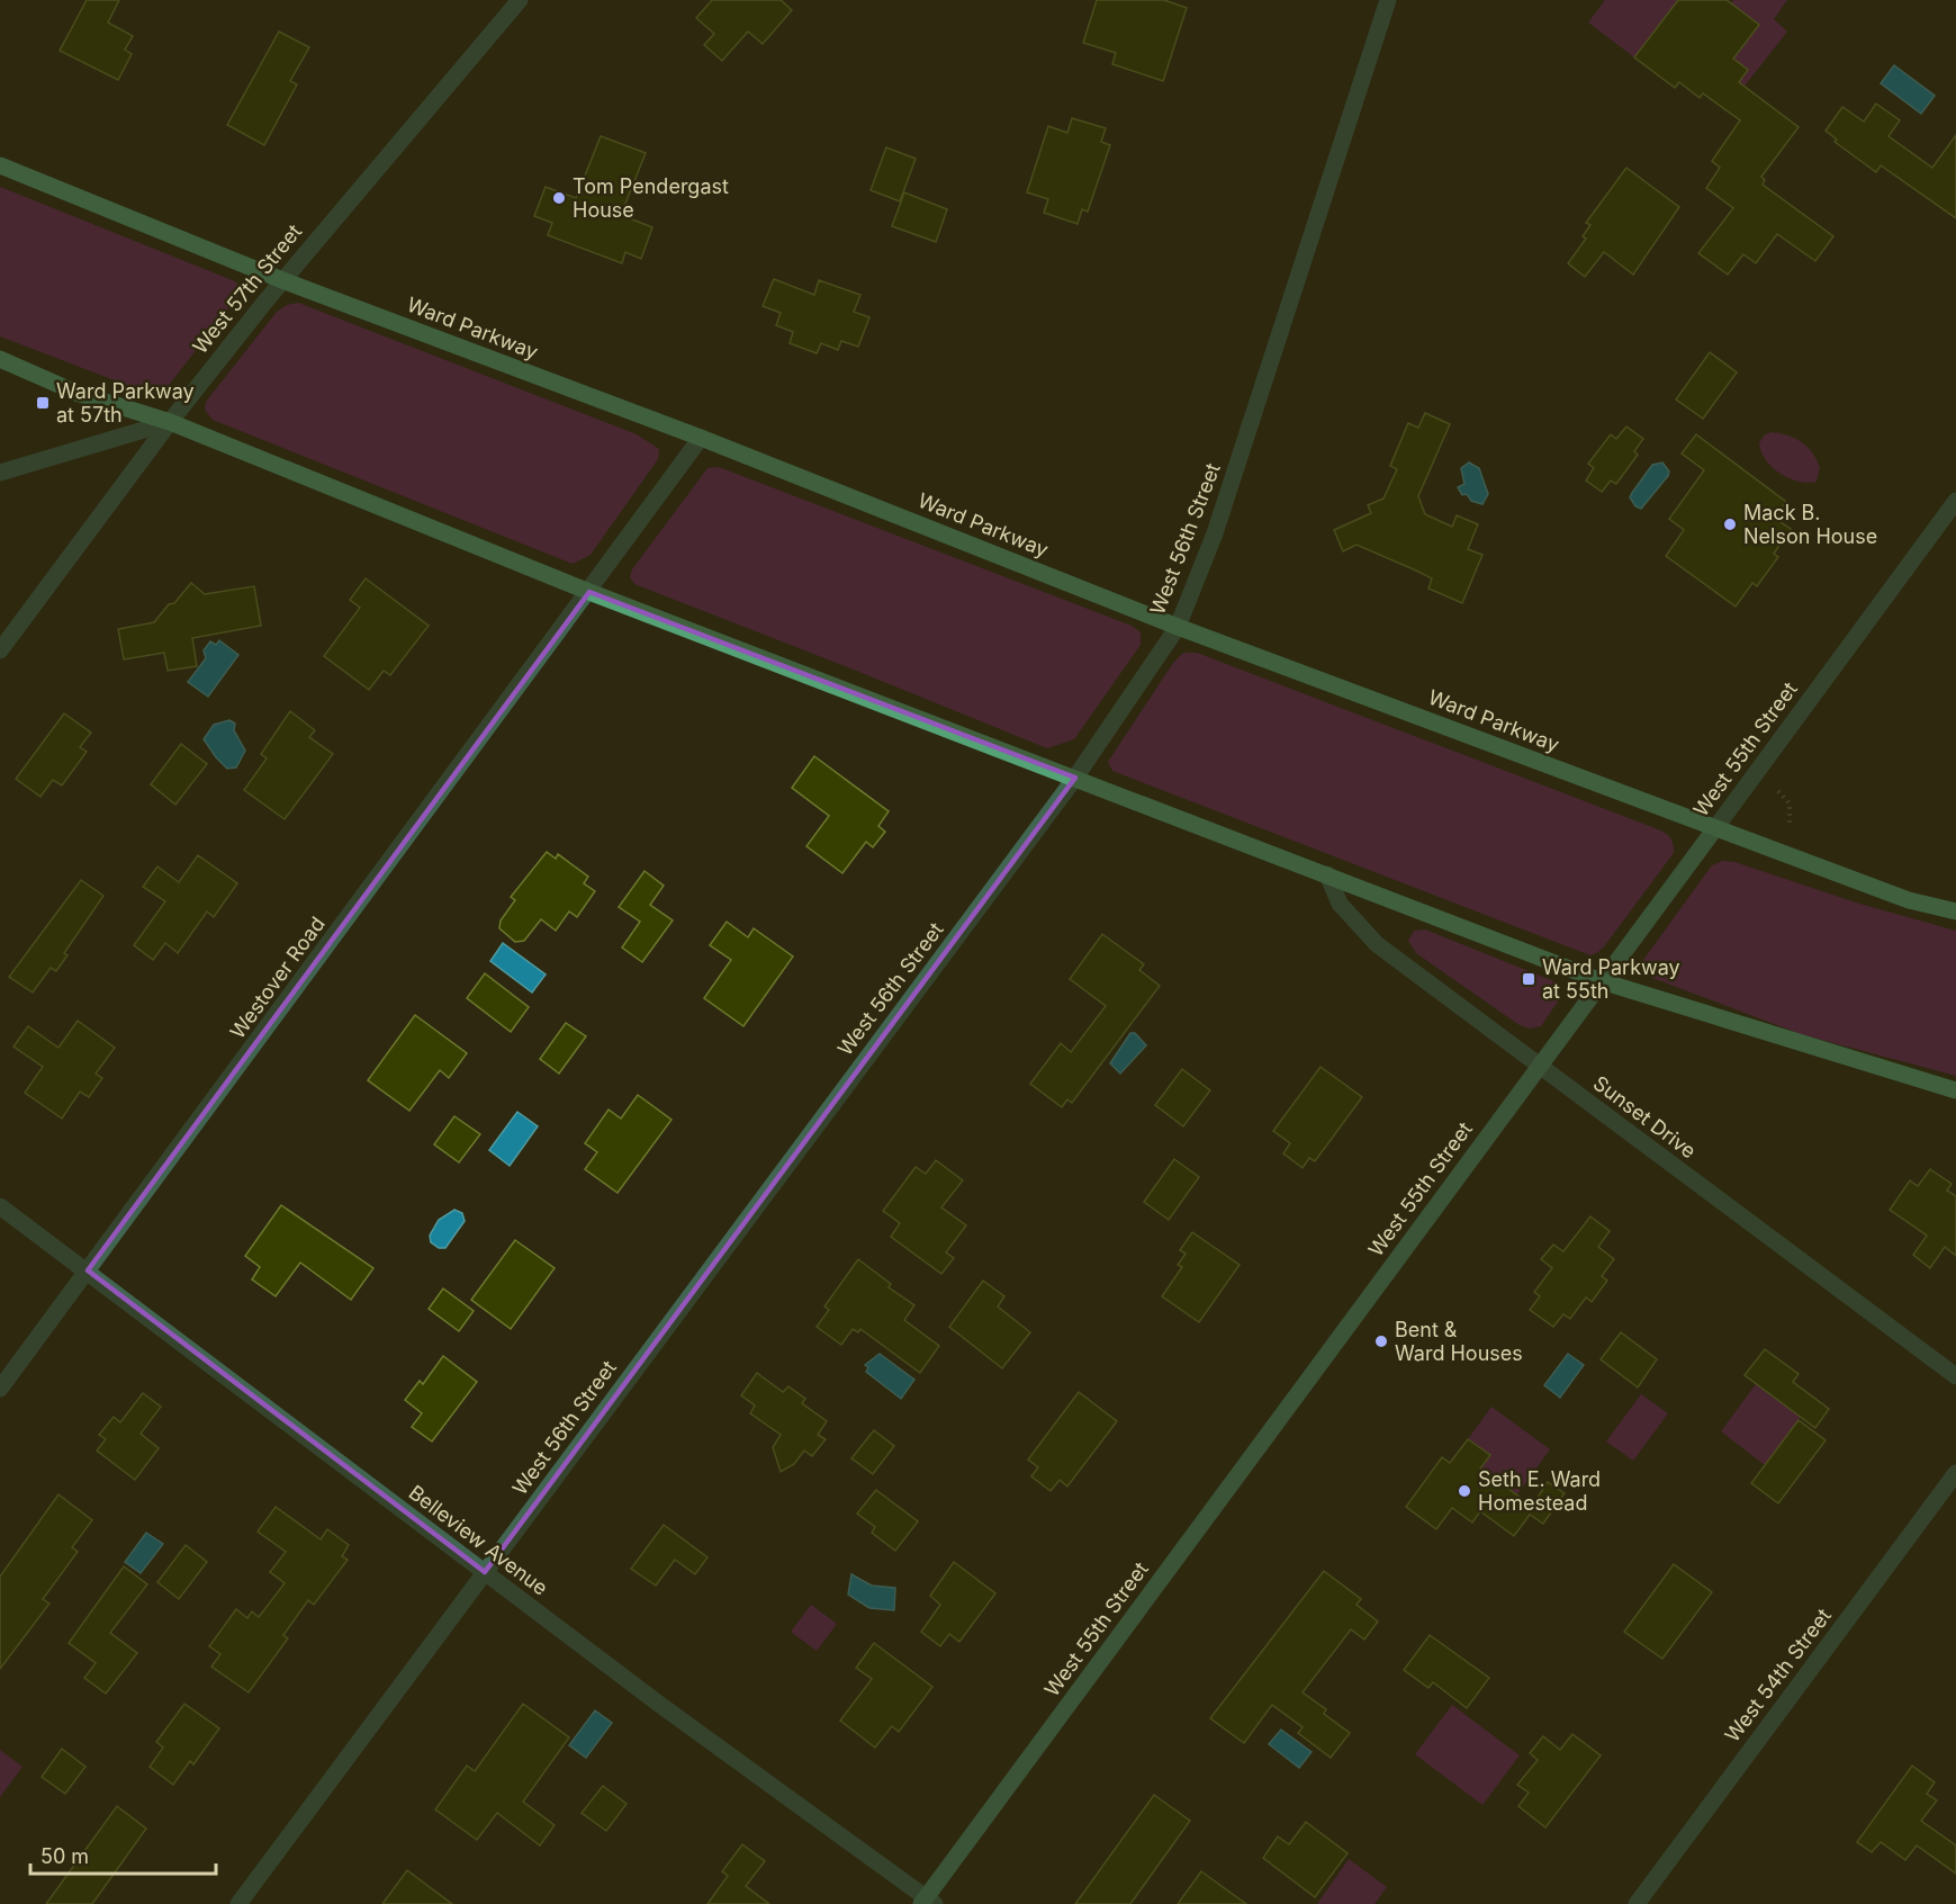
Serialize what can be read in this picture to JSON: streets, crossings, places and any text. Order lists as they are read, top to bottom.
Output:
{
  "streets": {
    "main road": ["Ward Parkway", "West 55th Street"],
    "street": [
      "West 57th Street",
      "West 56th Street",
      "Westover Road",
      "Sunset Drive",
      "Belleview Avenue",
      "West 54th Street"
    ]
  },
  "crossings": [
    ["West 57th Street", "Ward Parkway"],
    ["Ward Parkway", "West 56th Street"],
    ["Ward Parkway", "West 55th Street"],
    ["Ward Parkway", "Westover Road"],
    ["West 56th Street", "Belleview Avenue"],
    ["West 55th Street", "Sunset Drive"],
    ["West 55th Street", "Belleview Avenue"],
    ["Westover Road", "Belleview Avenue"]
  ],
  "places": {
    "other": [
      "Tom Pendergast House",
      "Mack B. Nelson House",
      "Bent & Ward Houses",
      "Seth E. Ward Homestead"
    ],
    "transit": ["Ward Parkway at 57th", "Ward Parkway at 55th"]
  },
  "scale_bar": "50 m"
}
